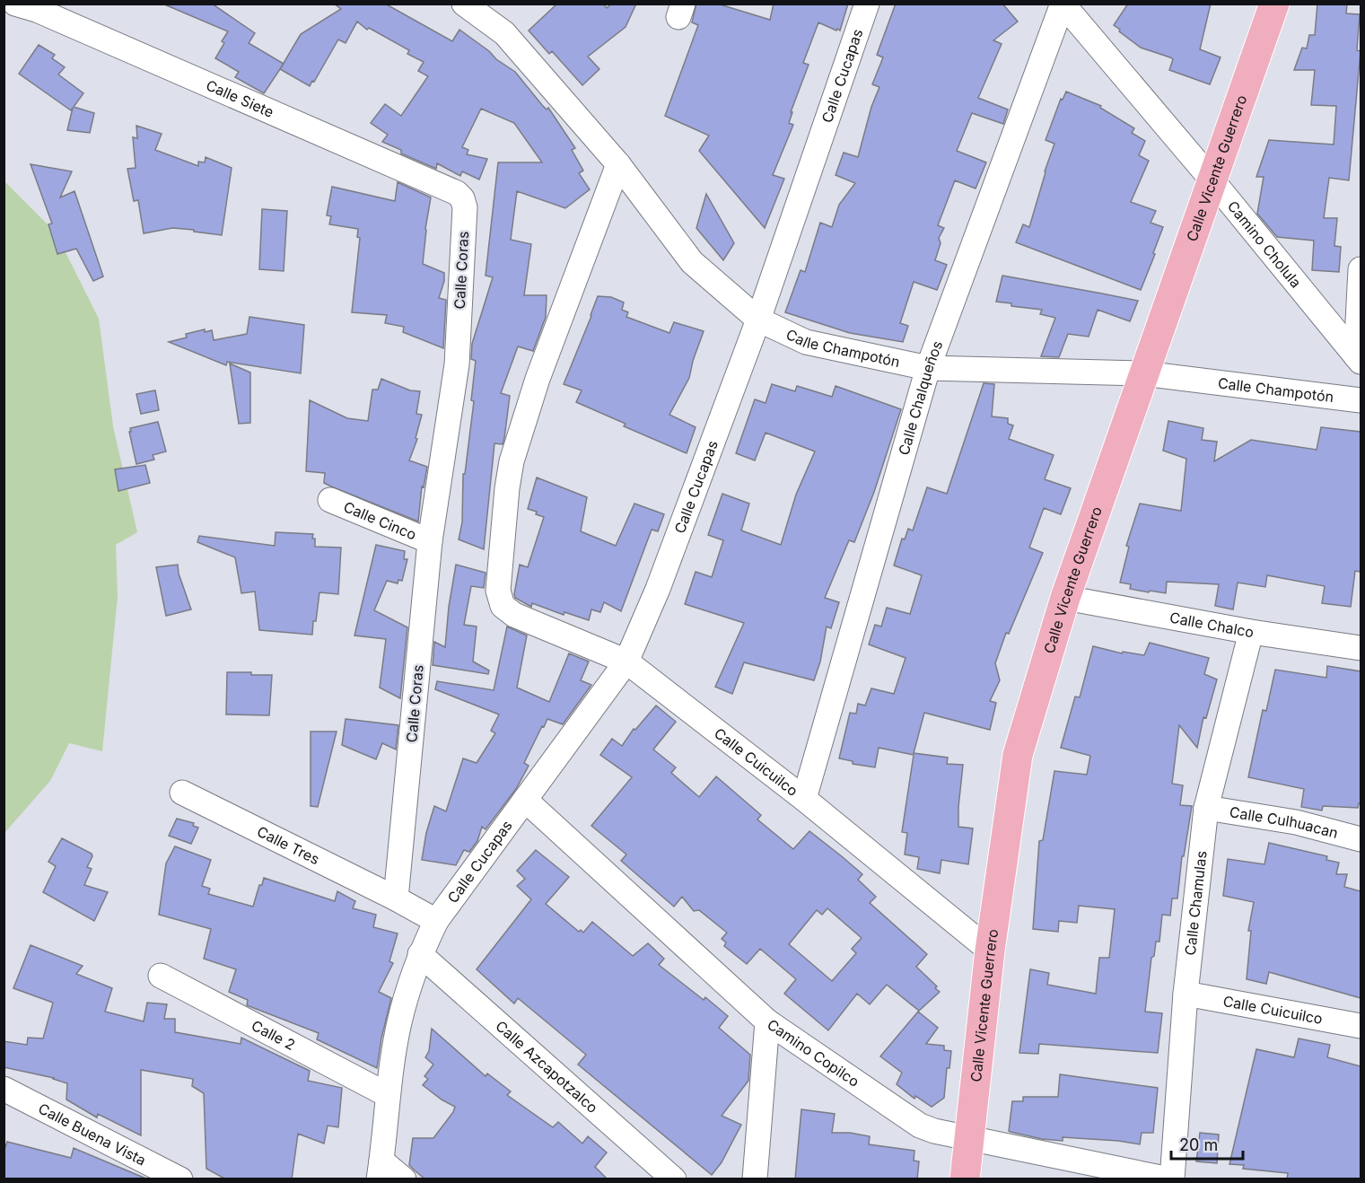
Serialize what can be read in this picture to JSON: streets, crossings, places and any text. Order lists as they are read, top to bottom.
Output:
{
  "streets": {
    "main road": ["Calle Vicente Guerrero"],
    "street": [
      "Calle Cucapas",
      "Calle Siete",
      "Camino Cholula",
      "Calle Coras",
      "Calle Champotón",
      "Calle Chalqueños",
      "Calle Cinco",
      "Calle Chalco",
      "Calle Cuicuilco",
      "Calle Culhuacan",
      "Calle Tres",
      "Calle Chamulas",
      "Calle 2",
      "Camino Copilco",
      "Calle Azcapotzalco",
      "Calle Buena Vista"
    ]
  },
  "crossings": [
    ["Calle Cucapas", "Calle Champotón"],
    ["Calle Cucapas", "Calle Cuicuilco"],
    ["Calle Cucapas", "Camino Copilco"],
    ["Calle Siete", "Calle Coras"],
    ["Calle Vicente Guerrero", "Camino Cholula"],
    ["Calle Vicente Guerrero", "Calle Champotón"],
    ["Calle Vicente Guerrero", "Calle Chalco"],
    ["Calle Vicente Guerrero", "Calle Cuicuilco"],
    ["Calle Vicente Guerrero", "Camino Copilco"],
    ["Camino Cholula", "Calle Chalqueños"],
    ["Calle Coras", "Calle Cinco"],
    ["Calle Coras", "Calle Tres"],
    ["Calle Champotón", "Calle Chalqueños"],
    ["Calle Champotón", "Calle Cuicuilco"],
    ["Calle Chalqueños", "Calle Cuicuilco"],
    ["Calle Chalco", "Calle Chamulas"],
    ["Calle Cuicuilco", "Calle Chamulas"],
    ["Calle Culhuacan", "Calle Chamulas"],
    ["Calle Chamulas", "Camino Copilco"]
  ],
  "scale_bar": "20 m"
}
